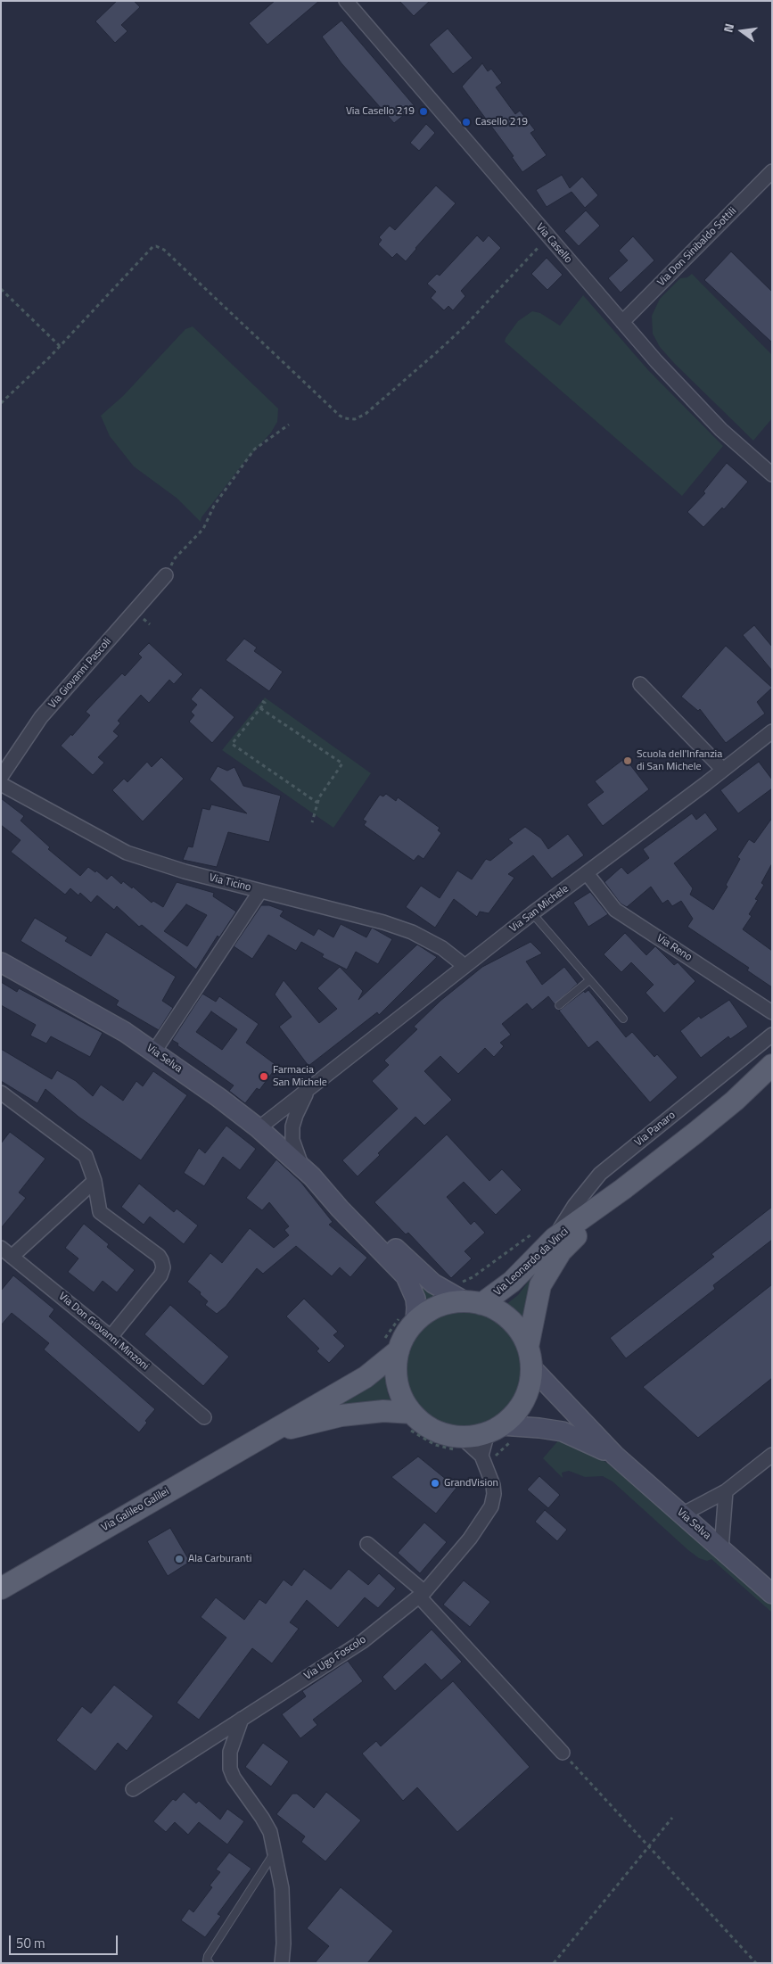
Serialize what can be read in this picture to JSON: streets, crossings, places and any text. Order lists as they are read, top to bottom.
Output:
{
  "streets": {
    "main road": ["Via Selva", "Via Leonardo da Vinci", "Via Galileo Galilei"],
    "street": [
      "Via Casello",
      "Via Don Sinibaldo Sottili",
      "Via Giovanni Pascoli",
      "Via Ticino",
      "Via San Michele",
      "Via Reno",
      "Via Panaro",
      "Via Don Giovanni Minzoni",
      "Via Ugo Foscolo"
    ]
  },
  "crossings": [
    ["Via Casello", "Via Don Sinibaldo Sottili"],
    ["Via Ticino", "Via San Michele"],
    ["Via San Michele", "Via Reno"],
    ["Via San Michele", "Via Selva"],
    ["Via Selva", "Via Leonardo da Vinci"],
    ["Via Selva", "Via Galileo Galilei"],
    ["Via Panaro", "Via Leonardo da Vinci"],
    ["Via Leonardo da Vinci", "Via Galileo Galilei"]
  ],
  "places": [
    "Via Casello 219",
    "Casello 219",
    "Scuola dell'Infanzia di San Michele",
    "Farmacia San Michele",
    "GrandVision",
    "Ala Carburanti"
  ],
  "scale_bar": "50 m",
  "north": "left"
}
